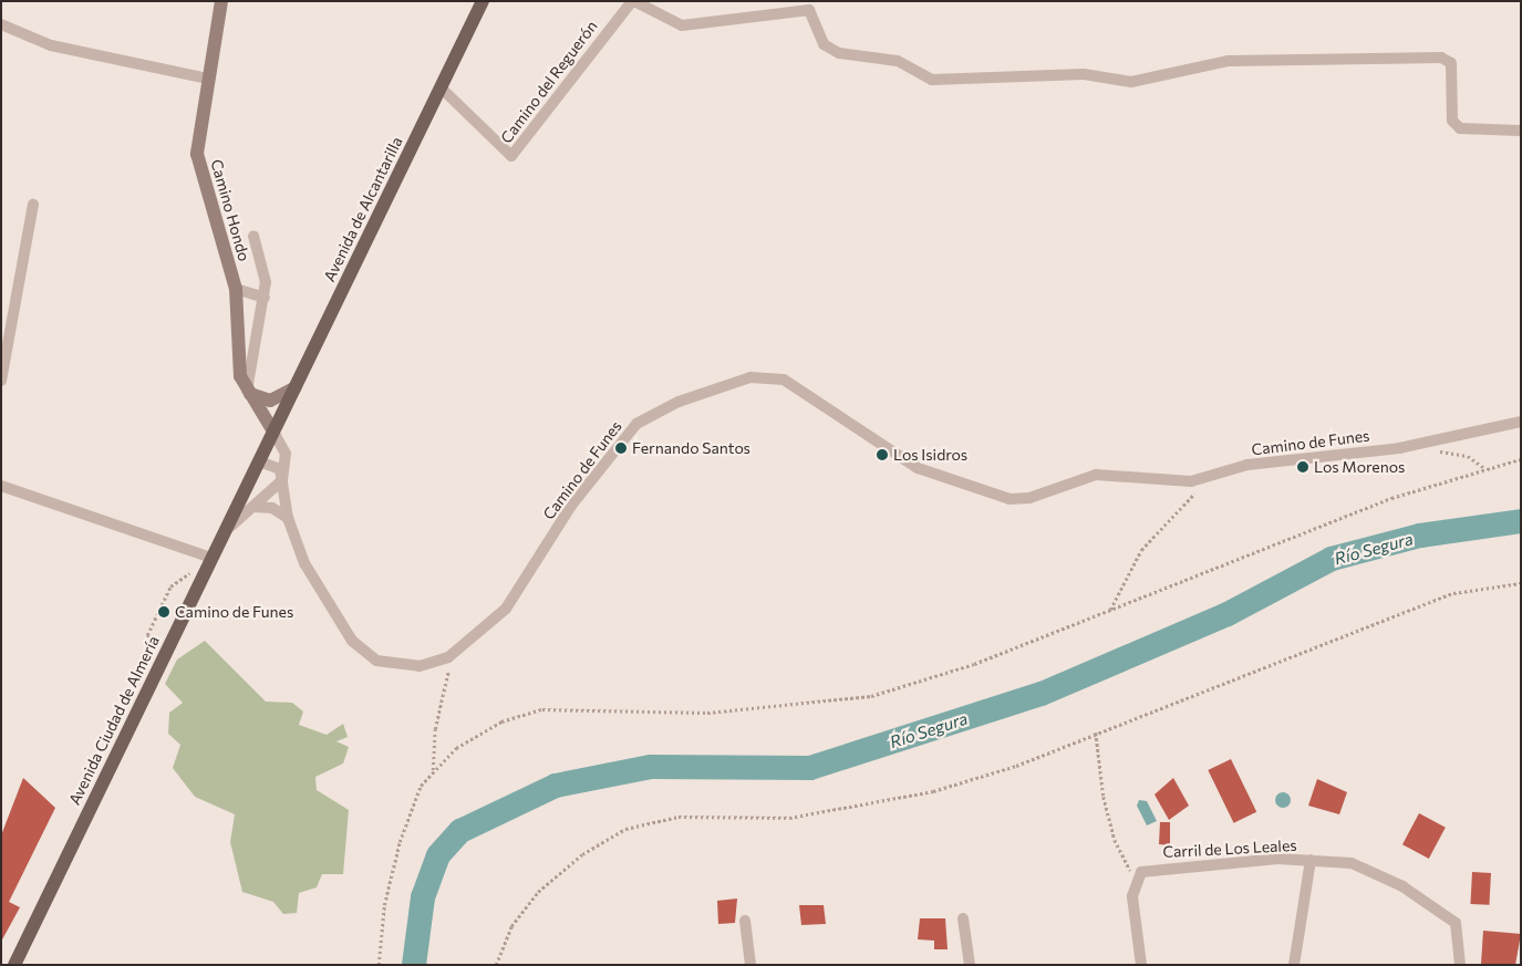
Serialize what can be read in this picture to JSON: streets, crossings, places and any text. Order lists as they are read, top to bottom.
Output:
{
  "streets": {
    "main road": ["Avenida de Alcantarilla", "Camino Hondo", "Avenida Ciudad de Almería"],
    "street": ["Camino del Reguerón", "Camino de Funes", "Carril de Los Leales"]
  },
  "crossings": [
    ["Camino del Reguerón", "Avenida de Alcantarilla"],
    ["Avenida de Alcantarilla", "Camino Hondo"],
    ["Avenida de Alcantarilla", "Camino de Funes"],
    ["Avenida de Alcantarilla", "Avenida Ciudad de Almería"],
    ["Camino Hondo", "Camino de Funes"],
    ["Camino Hondo", "Avenida Ciudad de Almería"],
    ["Camino de Funes", "Avenida Ciudad de Almería"]
  ],
  "water": ["Río Segura"],
  "places": [
    "Fernando Santos",
    "Los Isidros",
    "Los Morenos",
    "Camino de Funes"
  ]
}
